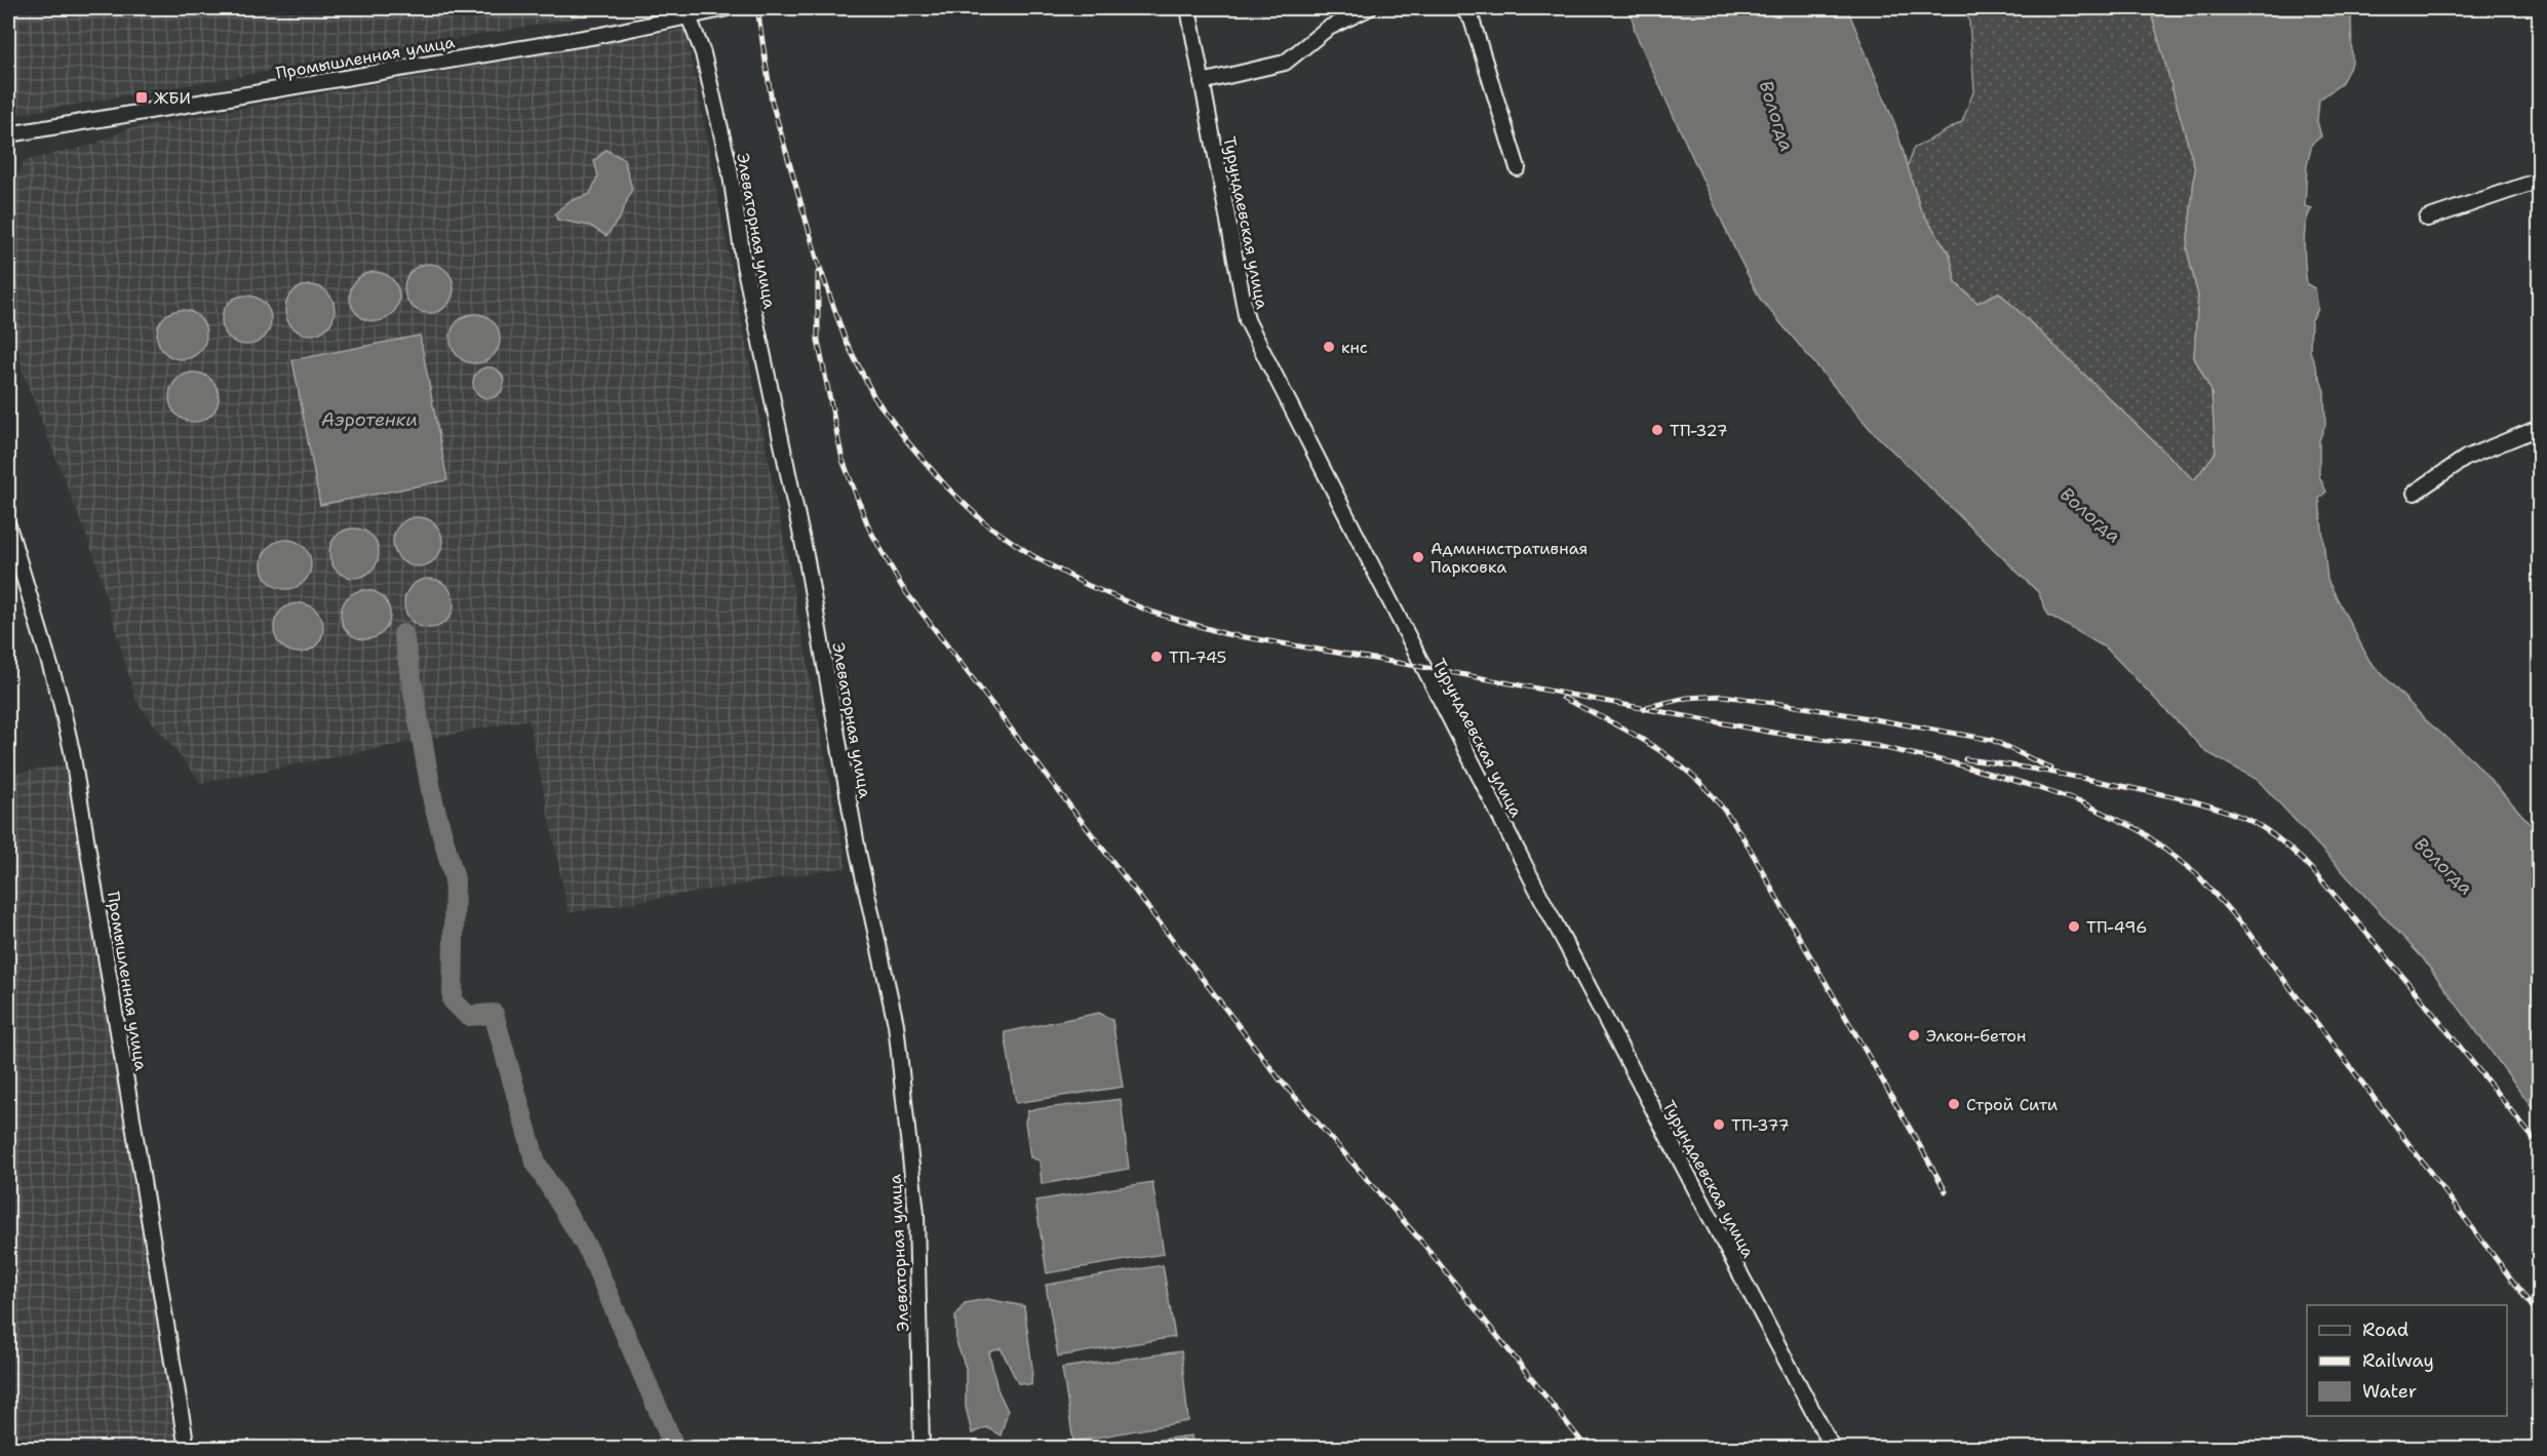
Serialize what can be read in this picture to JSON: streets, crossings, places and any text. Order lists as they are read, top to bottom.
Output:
{
  "streets": {
    "street": ["Промышленная улица", "Турундаевская улица", "Элеваторная улица"]
  },
  "crossings": [
    ["Промышленная улица", "Элеваторная улица"]
  ],
  "water": ["Вологда", "Аэротенки"],
  "places": {
    "transit": ["ЖБИ"],
    "other": [
      "кнс",
      "ТП-327",
      "Административная Парковка",
      "ТП-745",
      "ТП-496",
      "Элкон-бетон",
      "Строй Сити",
      "ТП-377"
    ]
  },
  "legend": ["Road", "Railway", "Water"]
}
